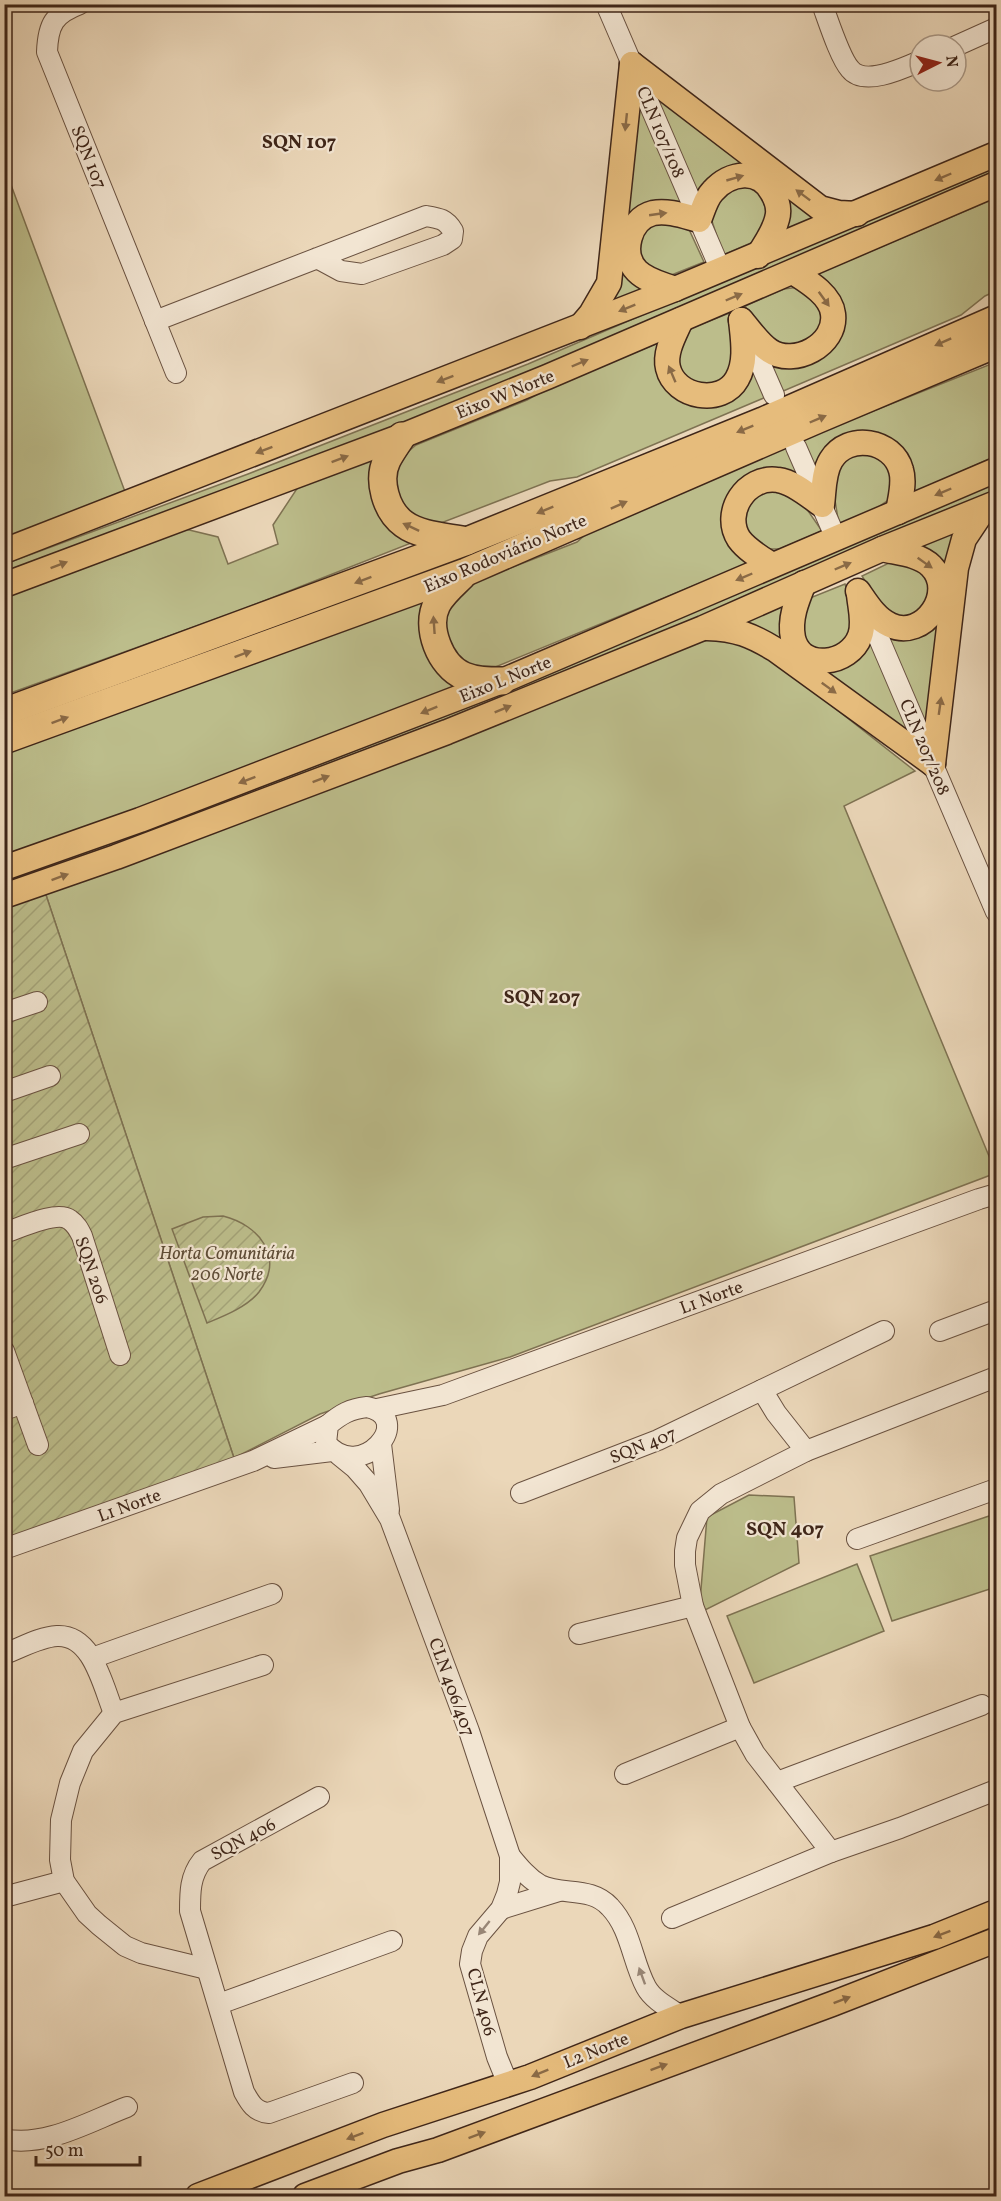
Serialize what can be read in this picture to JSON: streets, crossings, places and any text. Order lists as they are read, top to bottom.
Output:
{
  "streets": {
    "highway": ["Eixo Rodoviário Norte"],
    "main road": ["Eixo W Norte", "Eixo L Norte", "L2 Norte"],
    "street": [
      "CLN 107/108",
      "SQN 107",
      "CLN 207/208",
      "SQN 206",
      "L1 Norte",
      "SQN 407",
      "CLN 406/407",
      "SQN 406",
      "CLN 406"
    ]
  },
  "crossings": [
    ["L1 Norte", "CLN 406/407"],
    ["CLN 406/407", "CLN 406"],
    ["CLN 406", "L2 Norte"]
  ],
  "one_way": ["CLN 406"],
  "districts": ["SQN 107", "SQN 207", "SQN 407"],
  "parks": ["Horta Comunitária 206 Norte"],
  "scale_bar": "50 m",
  "north": "right"
}
